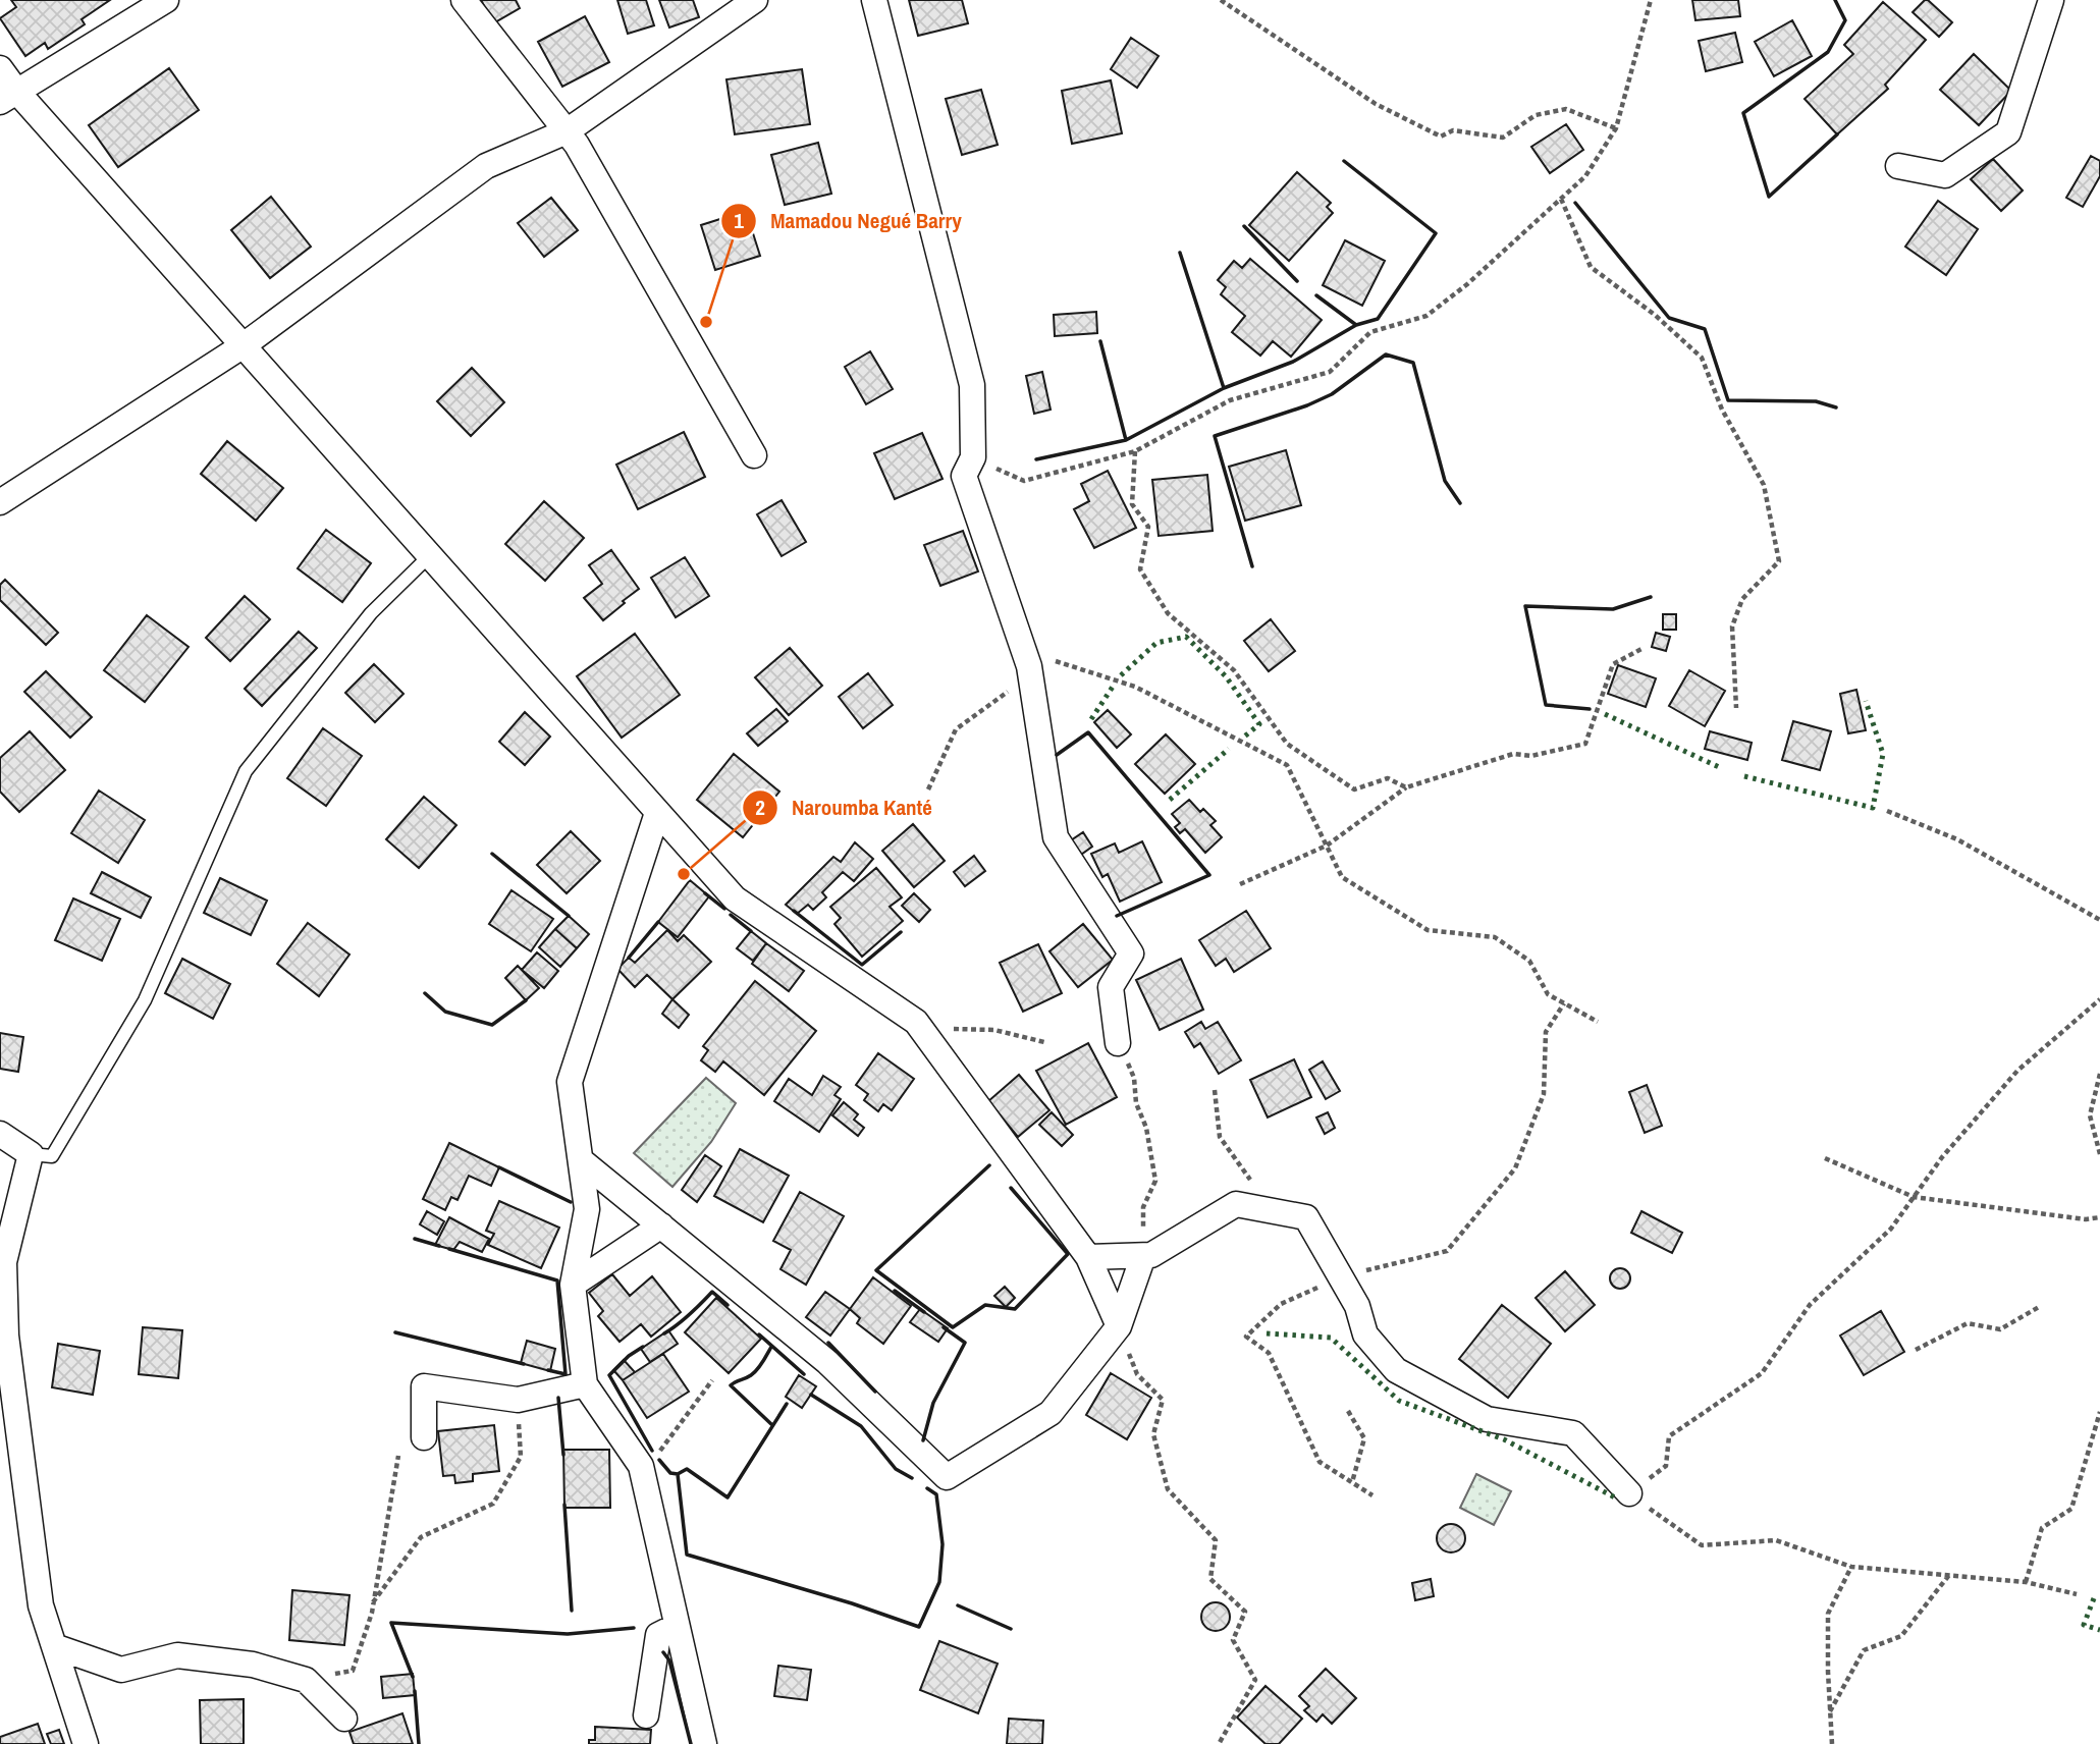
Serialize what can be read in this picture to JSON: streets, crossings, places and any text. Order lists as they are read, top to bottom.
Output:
{
  "places": ["Mamadou Negué Barry", "Naroumba Kanté"]
}
